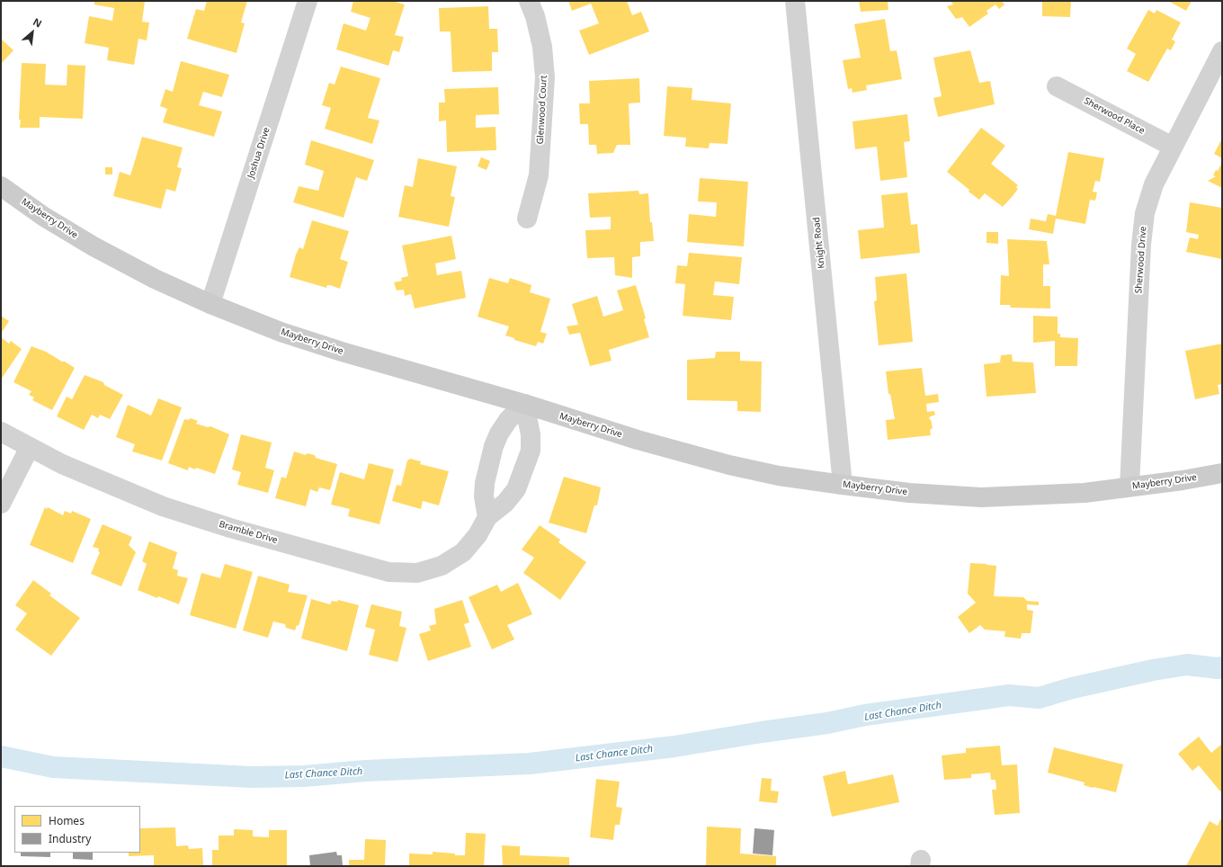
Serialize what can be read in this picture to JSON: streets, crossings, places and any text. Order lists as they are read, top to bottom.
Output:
{
  "streets": {
    "main road": ["Mayberry Drive"],
    "street": [
      "Glenwood Court",
      "Sherwood Place",
      "Joshua Drive",
      "Knight Road",
      "Sherwood Drive",
      "Bramble Drive"
    ]
  },
  "crossings": [
    ["Sherwood Place", "Sherwood Drive"],
    ["Joshua Drive", "Mayberry Drive"],
    ["Mayberry Drive", "Knight Road"],
    ["Mayberry Drive", "Sherwood Drive"],
    ["Mayberry Drive", "Bramble Drive"]
  ],
  "water": ["Last Chance Ditch"],
  "legend": ["Homes", "Industry"],
  "north": "top right"
}
